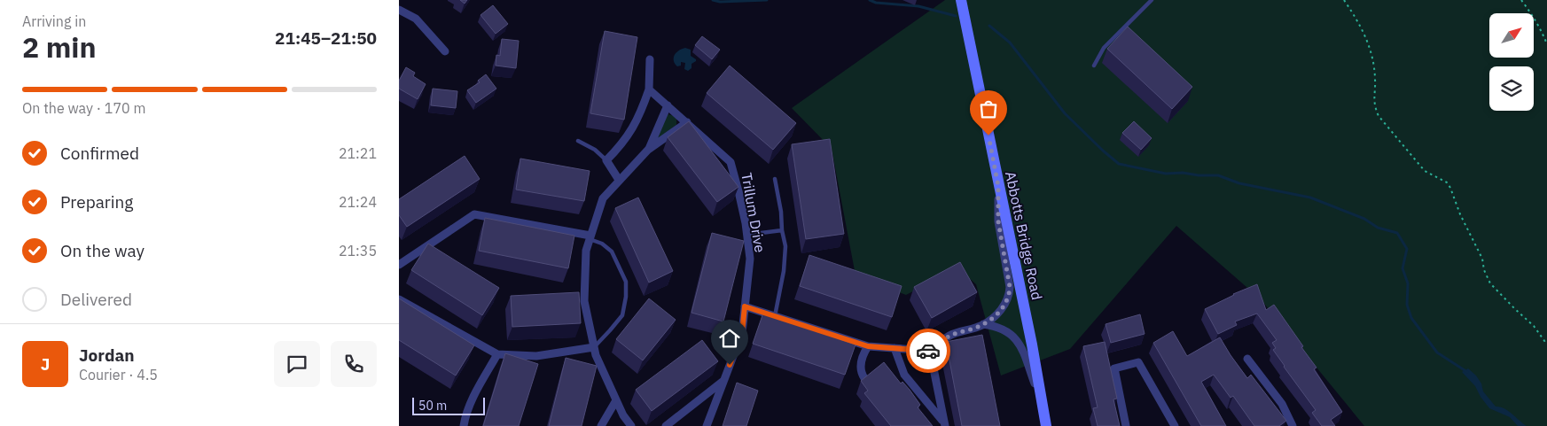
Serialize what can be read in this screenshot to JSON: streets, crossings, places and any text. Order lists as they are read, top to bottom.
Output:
{
  "streets": {
    "main road": ["Abbotts Bridge Road"],
    "street": ["Trillum Drive"]
  },
  "scale_bar": "50 m",
  "north": "top right",
  "page": {
    "heading": ["2 min", "Arriving in", "21:45–21:50"],
    "panel": ["Jordan", "Courier · 4.5"],
    "bar": "On the way · 170 m",
    "list": [
      ["Confirmed", "21:21"],
      ["Preparing", "21:24"],
      ["On the way", "21:35"],
      "Delivered"
    ],
    "round": "J",
    "scale": "50 m"
  }
}
